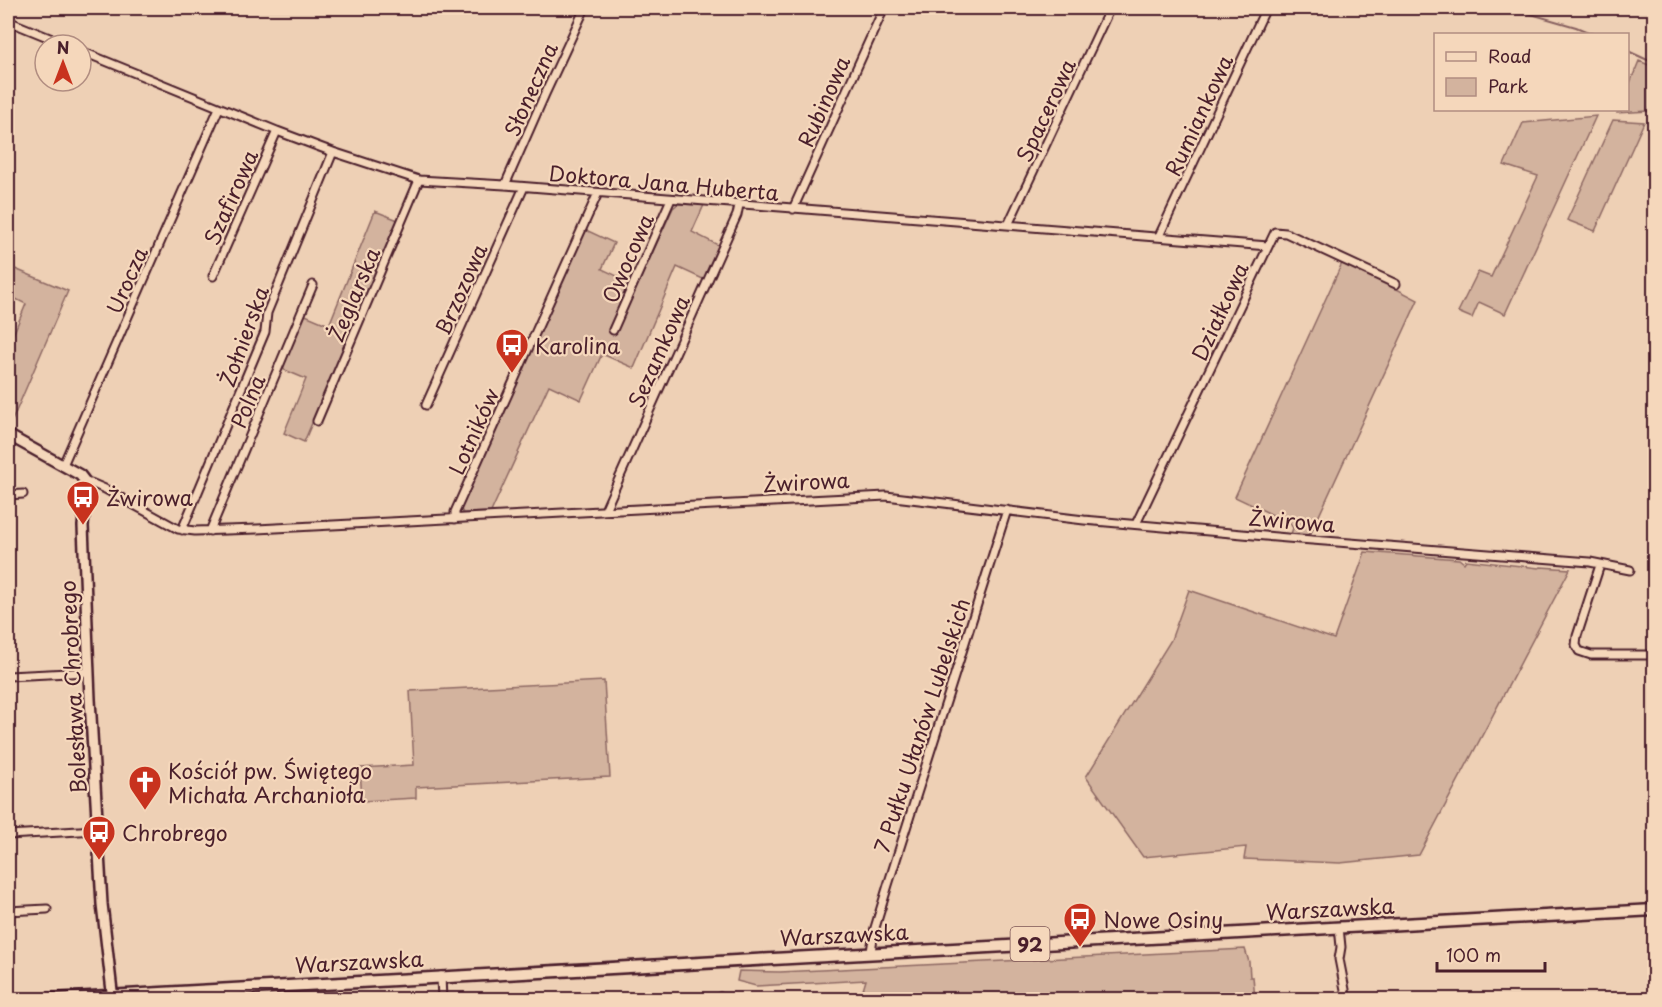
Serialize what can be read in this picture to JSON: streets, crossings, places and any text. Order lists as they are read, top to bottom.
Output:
{
  "streets": {
    "main road": ["Warszawska", "92"],
    "street": [
      "Słoneczna",
      "Rubinowa",
      "Spacerowa",
      "Rumiankowa",
      "Doktora Jana Huberta",
      "Szafirowa",
      "Owocowa",
      "Urocza",
      "Brzozowa",
      "Żeglarska",
      "Działkowa",
      "Żołnierska",
      "Sezamkowa",
      "Polna",
      "Lotników",
      "Żwirowa",
      "Bolesława Chrobrego",
      "7 Pułku Ułanów Lubelskich"
    ]
  },
  "crossings": [
    ["Słoneczna", "Doktora Jana Huberta"],
    ["Rubinowa", "Doktora Jana Huberta"],
    ["Spacerowa", "Doktora Jana Huberta"],
    ["Rumiankowa", "Doktora Jana Huberta"],
    ["Doktora Jana Huberta", "Szafirowa"],
    ["Doktora Jana Huberta", "Owocowa"],
    ["Doktora Jana Huberta", "Urocza"],
    ["Doktora Jana Huberta", "Brzozowa"],
    ["Doktora Jana Huberta", "Żeglarska"],
    ["Doktora Jana Huberta", "Działkowa"],
    ["Doktora Jana Huberta", "Żołnierska"],
    ["Doktora Jana Huberta", "Sezamkowa"],
    ["Doktora Jana Huberta", "Lotników"],
    ["Urocza", "Żwirowa"],
    ["Działkowa", "Żwirowa"],
    ["Żołnierska", "Żwirowa"],
    ["Sezamkowa", "Żwirowa"],
    ["Polna", "Żwirowa"],
    ["Lotników", "Żwirowa"],
    ["Żwirowa", "Bolesława Chrobrego"],
    ["Żwirowa", "7 Pułku Ułanów Lubelskich"],
    ["Bolesława Chrobrego", "Warszawska"],
    ["7 Pułku Ułanów Lubelskich", "Warszawska"]
  ],
  "places": {
    "bus stop": [
      "Karolina",
      "Żwirowa",
      "Chrobrego",
      "Nowe Osiny"
    ],
    "church": ["Kościół pw. Świętego Michała Archanioła"]
  },
  "legend": ["Road", "Park"],
  "scale_bar": "100 m",
  "north": "top"
}
